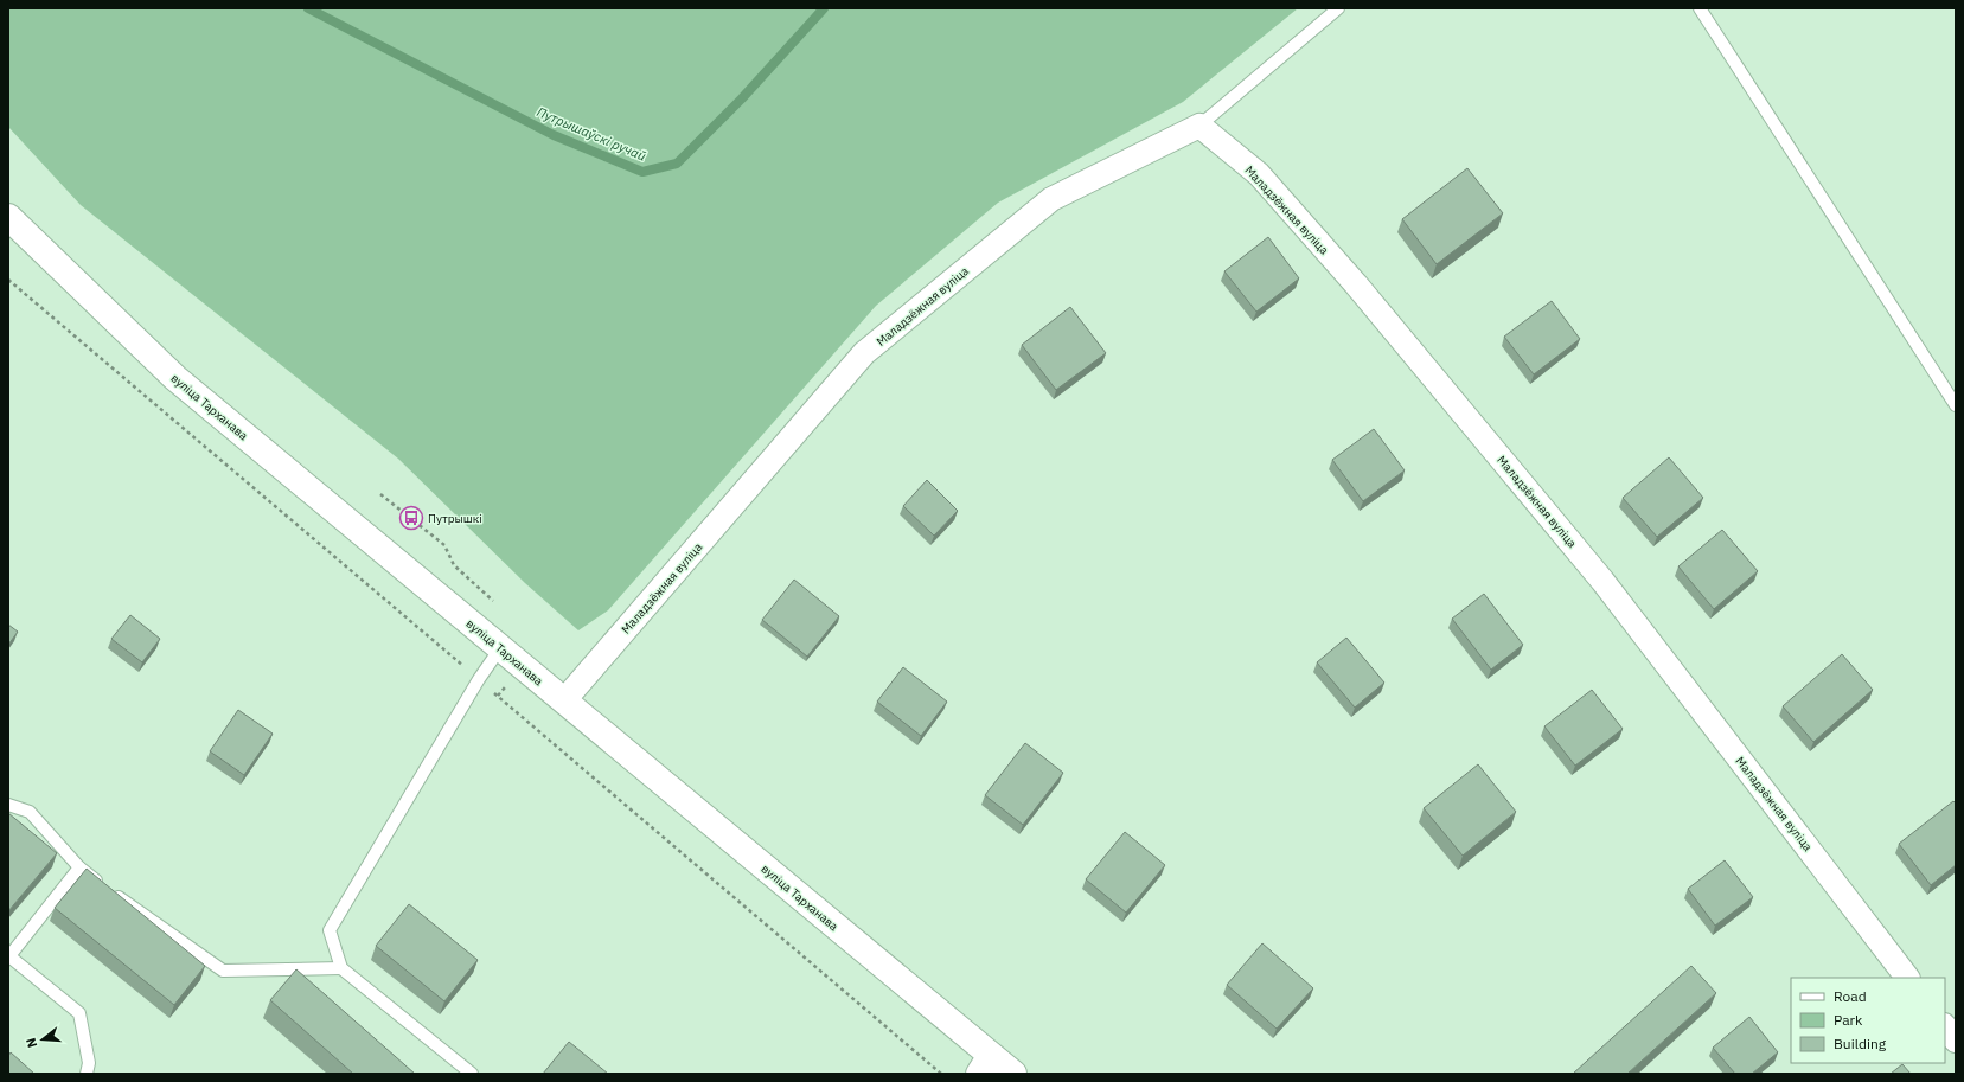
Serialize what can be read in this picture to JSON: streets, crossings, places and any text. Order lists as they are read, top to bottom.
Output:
{
  "streets": {
    "main road": ["вуліца Тарханава"],
    "street": ["Маладзёжная вуліца"]
  },
  "crossings": [
    ["Маладзёжная вуліца", "вуліца Тарханава"]
  ],
  "water": ["Путрышаўскі ручай"],
  "places": {
    "bus stop": ["Путрышкі"]
  },
  "legend": ["Road", "Park", "Building"],
  "north": "left"
}
